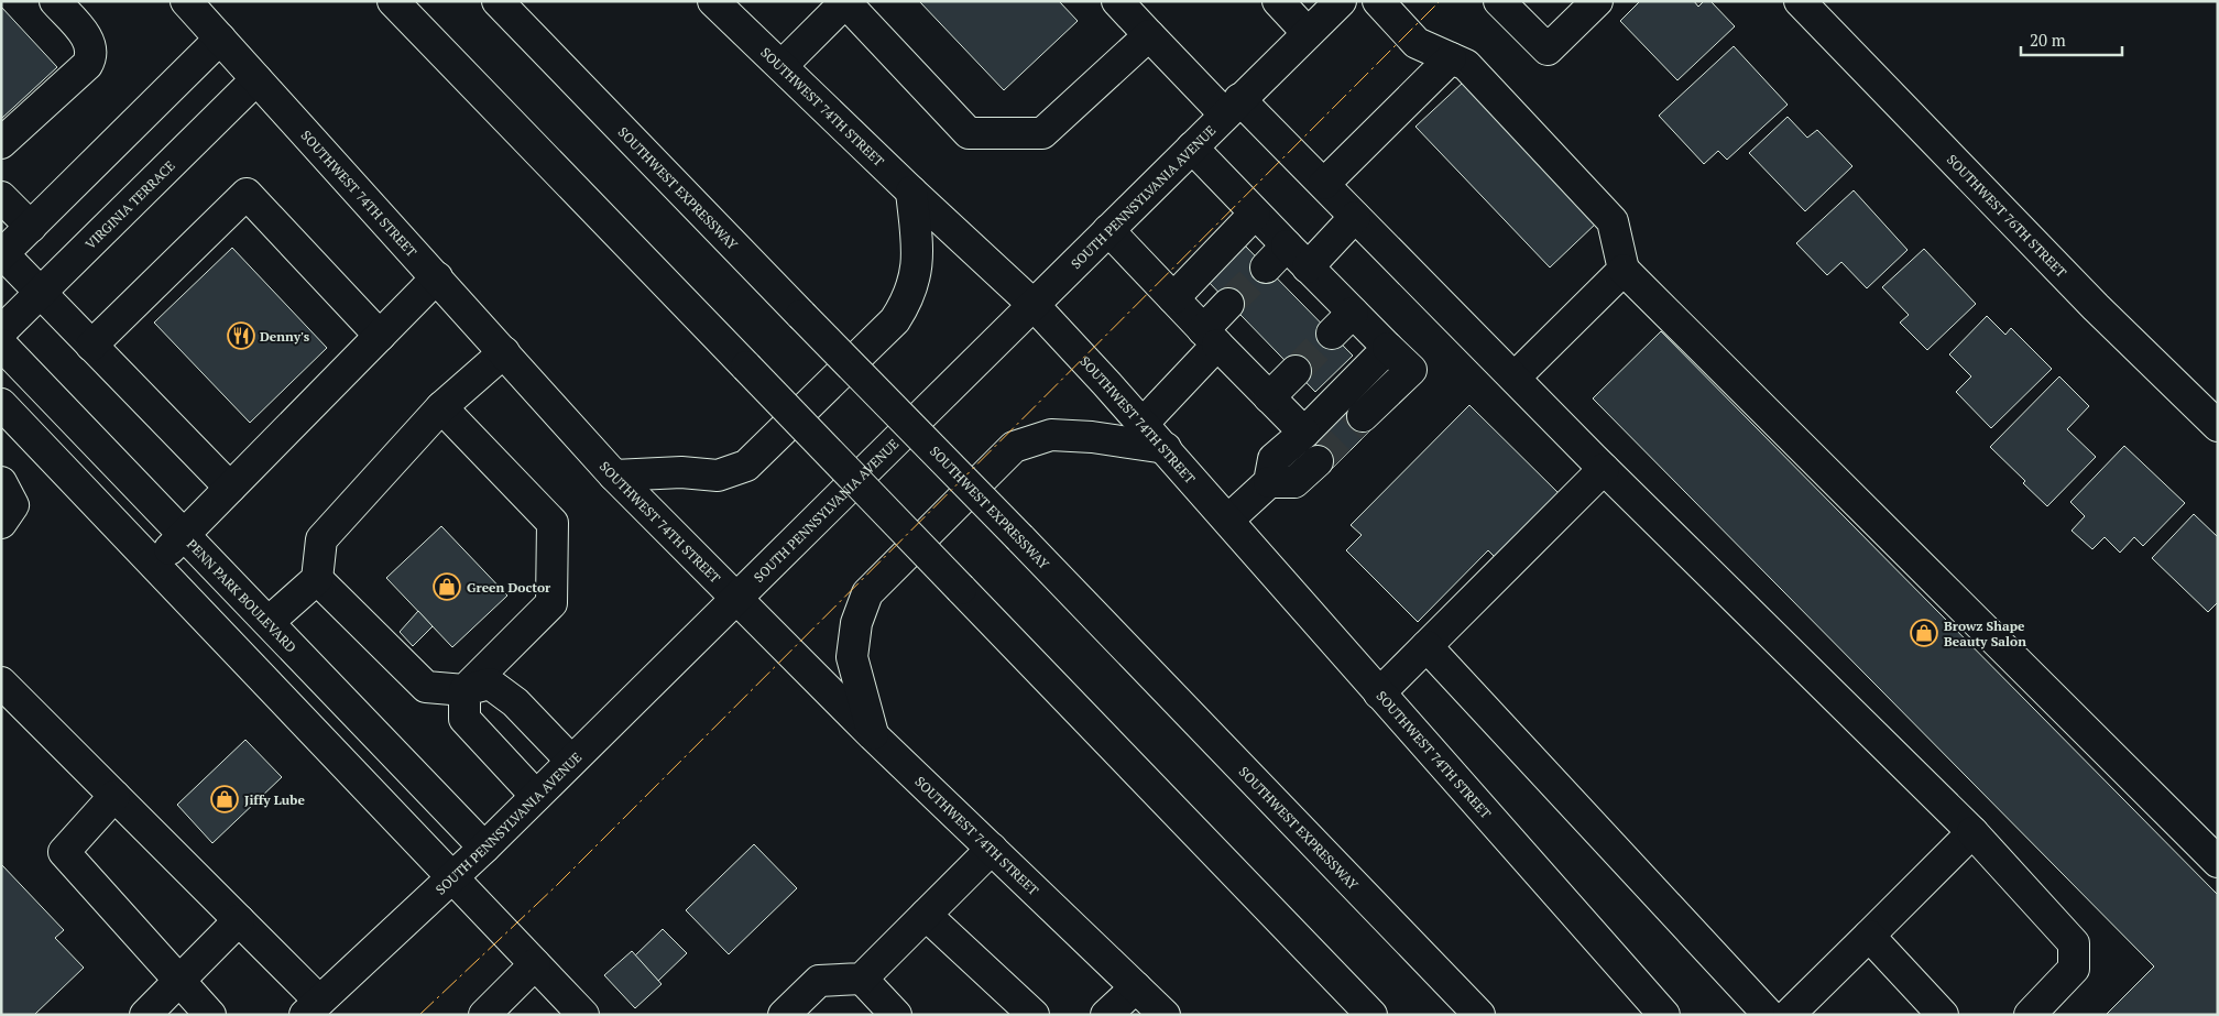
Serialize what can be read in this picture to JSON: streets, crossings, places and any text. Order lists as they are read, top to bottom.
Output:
{
  "streets": {
    "main road": [
      "SOUTHWEST 74TH STREET",
      "SOUTHWEST EXPRESSWAY",
      "SOUTH PENNSYLVANIA AVENUE",
      "VIRGINIA TERRACE",
      "SOUTHWEST 76TH STREET",
      "PENN PARK BOULEVARD"
    ]
  },
  "crossings": [
    ["SOUTHWEST 74TH STREET", "SOUTH PENNSYLVANIA AVENUE"],
    ["SOUTHWEST 74TH STREET", "VIRGINIA TERRACE"],
    ["SOUTH PENNSYLVANIA AVENUE", "PENN PARK BOULEVARD"]
  ],
  "places": {
    "restaurant": ["Denny's"],
    "shop": ["Green Doctor", "Browz Shape Beauty Salon", "Jiffy Lube"]
  },
  "scale_bar": "20 m"
}
